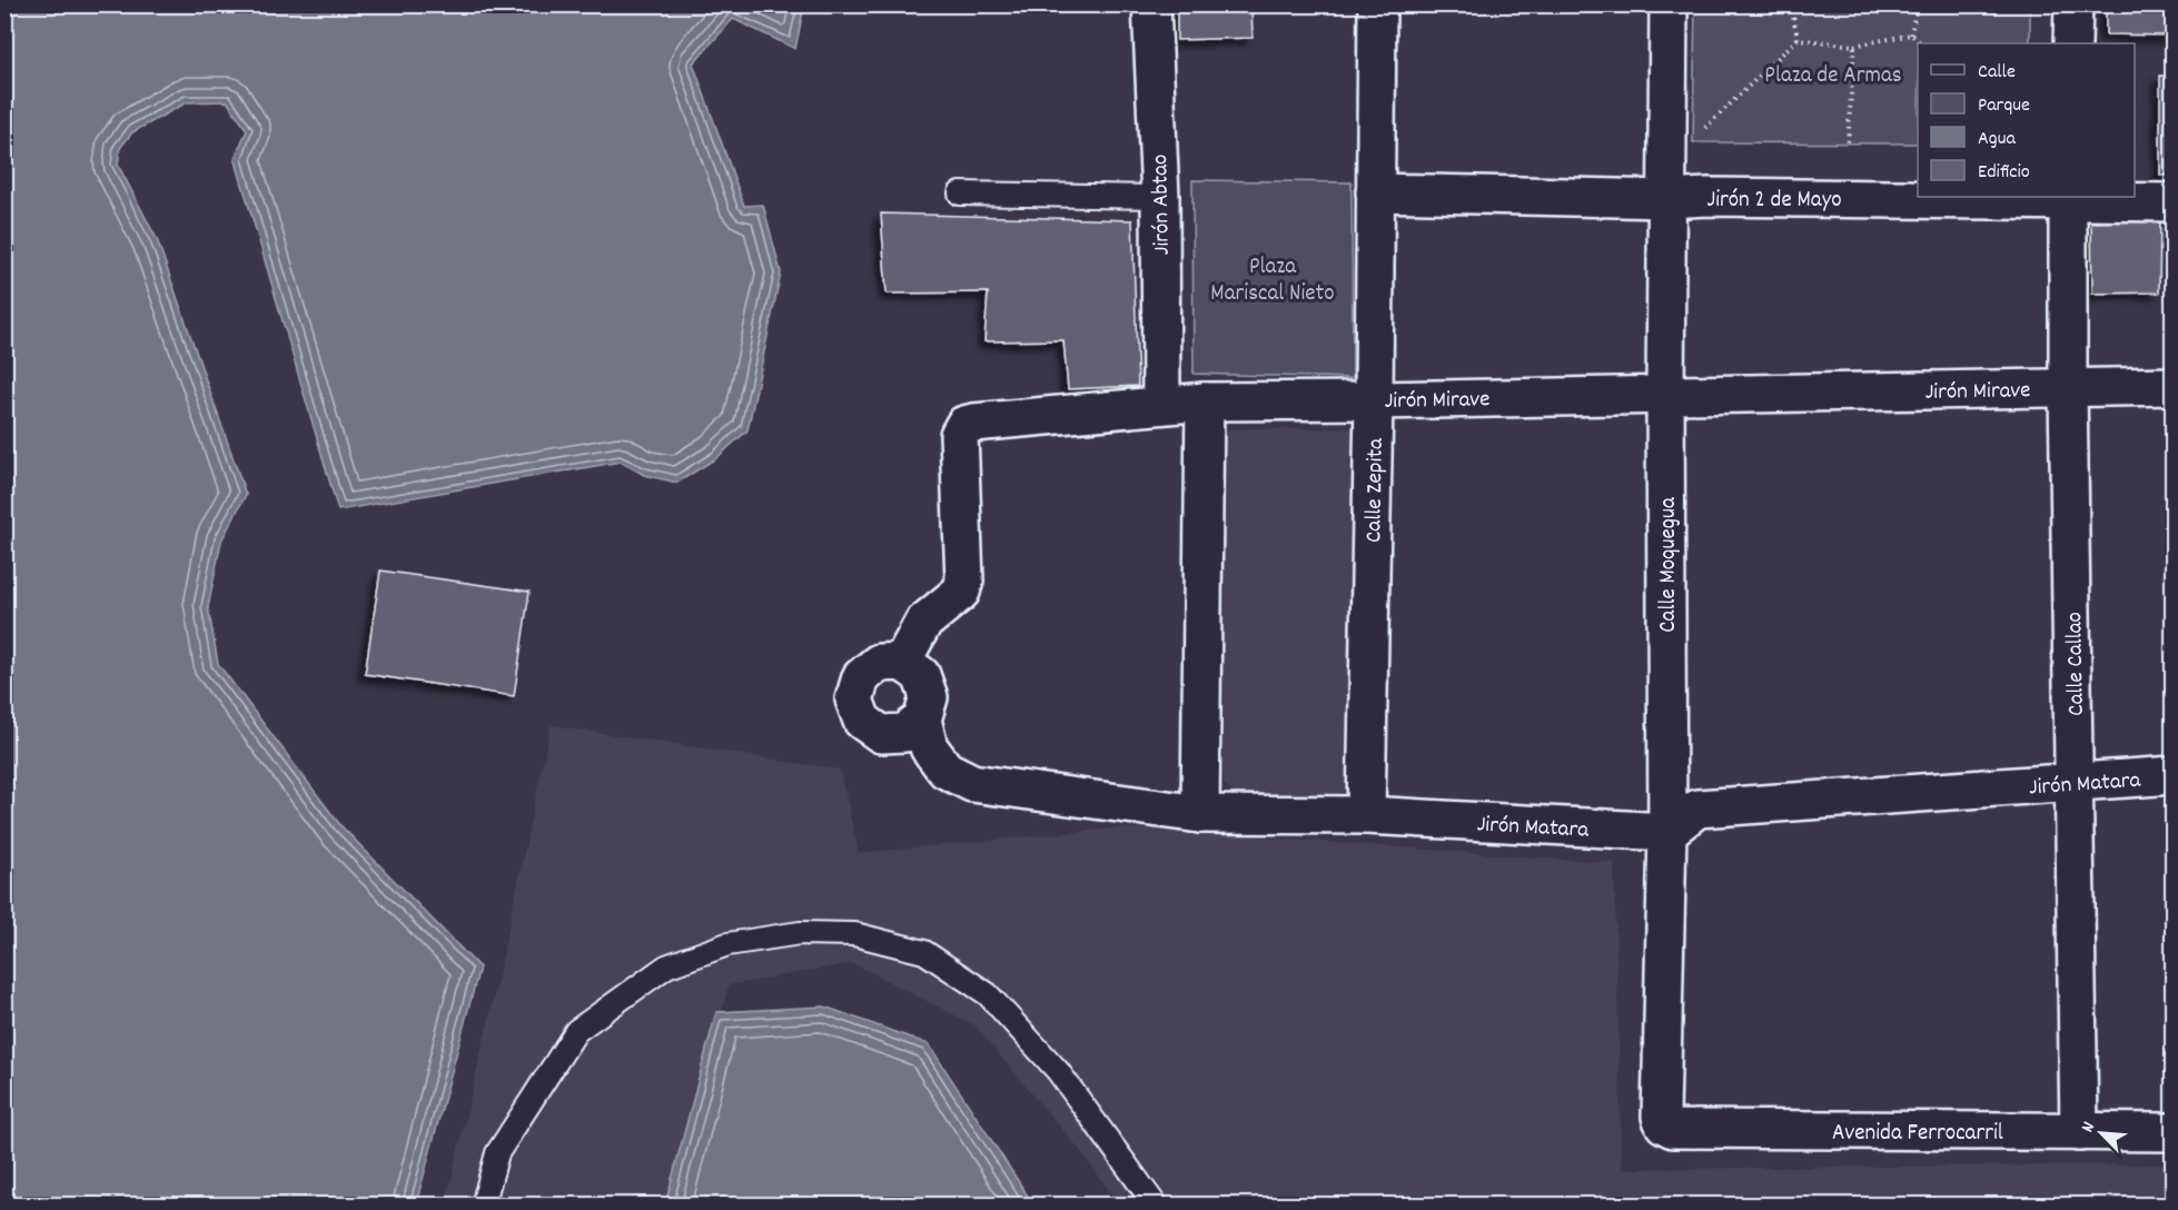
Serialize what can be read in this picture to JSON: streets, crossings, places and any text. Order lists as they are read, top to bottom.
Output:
{
  "streets": {
    "street": [
      "Jirón 2 de Mayo",
      "Jirón Abtao",
      "Jirón Mirave",
      "Calle Zepita",
      "Calle Moquegua",
      "Calle Callao",
      "Jirón Matara",
      "Avenida Ferrocarril"
    ]
  },
  "crossings": [
    ["Jirón 2 de Mayo", "Calle Zepita"],
    ["Jirón 2 de Mayo", "Calle Moquegua"],
    ["Jirón 2 de Mayo", "Calle Callao"],
    ["Jirón Abtao", "Jirón Mirave"],
    ["Jirón Mirave", "Calle Zepita"],
    ["Jirón Mirave", "Calle Moquegua"],
    ["Jirón Mirave", "Calle Callao"],
    ["Jirón Mirave", "Jirón Matara"],
    ["Calle Zepita", "Jirón Matara"],
    ["Calle Moquegua", "Jirón Matara"],
    ["Calle Moquegua", "Avenida Ferrocarril"],
    ["Calle Callao", "Jirón Matara"],
    ["Calle Callao", "Avenida Ferrocarril"]
  ],
  "parks": ["Plaza de Armas", "Plaza Mariscal Nieto"],
  "legend": [
    "Calle",
    "Parque",
    "Agua",
    "Edificio"
  ],
  "north": "top left"
}
